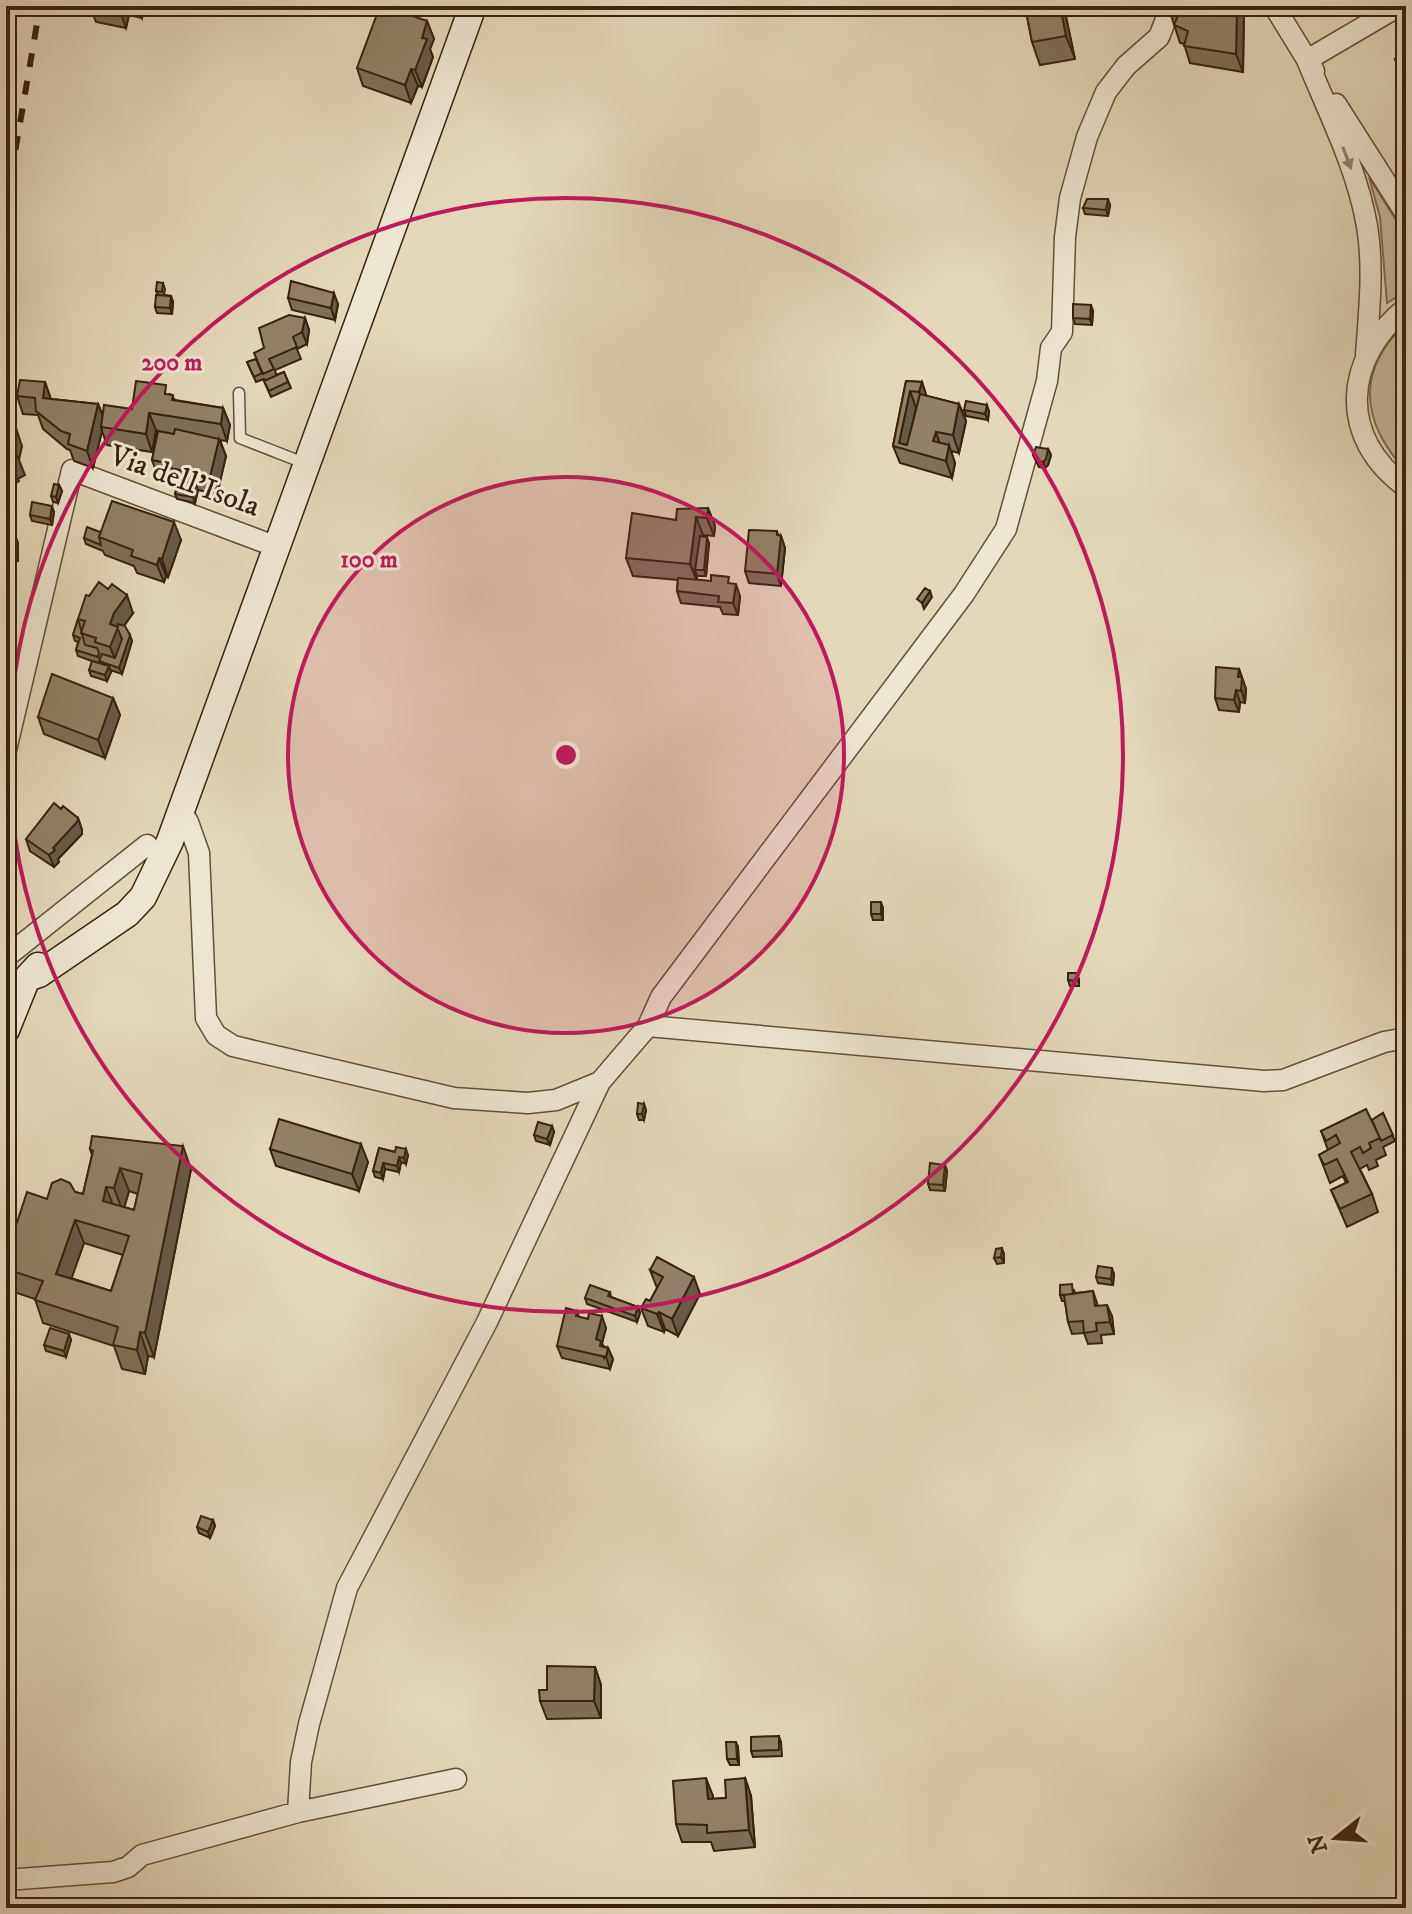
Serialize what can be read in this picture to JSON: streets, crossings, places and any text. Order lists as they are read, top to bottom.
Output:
{
  "streets": {
    "street": ["Via dell'Isola"]
  },
  "north": "left",
  "rings": ["200 m", "100 m"]
}
